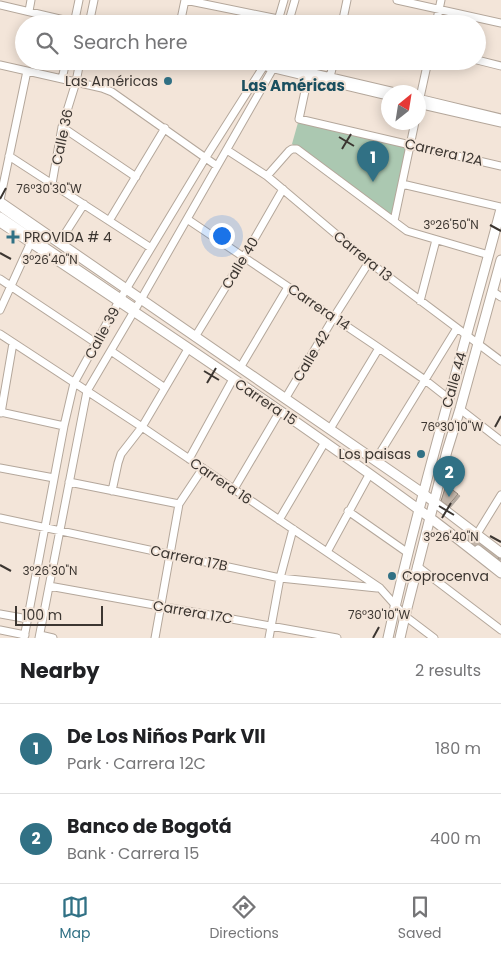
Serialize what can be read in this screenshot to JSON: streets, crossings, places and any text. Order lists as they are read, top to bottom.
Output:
{
  "streets": {
    "main road": ["Calle 44", "Carrera 15"],
    "street": [
      "Calle 36",
      "Carrera 12A",
      "Carrera 13",
      "Calle 40",
      "Carrera 14",
      "Calle 39",
      "Calle 42",
      "Carrera 16",
      "Carrera 17B",
      "Carrera 17C"
    ]
  },
  "crossings": [
    ["Carrera 13", "Calle 40"],
    ["Carrera 13", "Calle 39"],
    ["Carrera 13", "Calle 42"],
    ["Carrera 13", "Calle 44"],
    ["Calle 40", "Carrera 14"],
    ["Calle 40", "Carrera 15"],
    ["Carrera 14", "Calle 39"],
    ["Carrera 14", "Calle 42"],
    ["Carrera 14", "Calle 44"],
    ["Calle 39", "Carrera 15"],
    ["Calle 39", "Carrera 16"],
    ["Calle 39", "Carrera 17B"],
    ["Calle 39", "Carrera 17C"],
    ["Calle 42", "Carrera 15"],
    ["Calle 44", "Carrera 15"],
    ["Calle 44", "Carrera 16"],
    ["Carrera 16", "Carrera 17B"]
  ],
  "districts": ["Las Américas"],
  "places": {
    "other": ["Las Américas", "Los paisas", "Coprocenva"],
    "health": ["PROVIDA # 4"]
  },
  "scale_bar": "100 m",
  "north": "top right",
  "page": {
    "search": "Search here",
    "pins": ["1", "2"],
    "scale": "100 m",
    "heading": ["Nearby", "2 results"],
    "list": [
      {
        "mark": "1",
        "name": "De Los Niños Park VII",
        "note": "Park · Carrera 12C",
        "value": "180 m"
      },
      {
        "mark": "2",
        "name": "Banco de Bogotá",
        "note": "Bank · Carrera 15",
        "value": "400 m"
      }
    ],
    "nav": ["Map", "Directions", "Saved"]
  },
  "coordinates": [
    "76°30'30\"W",
    "3°26'50\"N",
    "3°26'40\"N",
    "76°30'10\"W",
    "3°26'30\"N"
  ]
}
